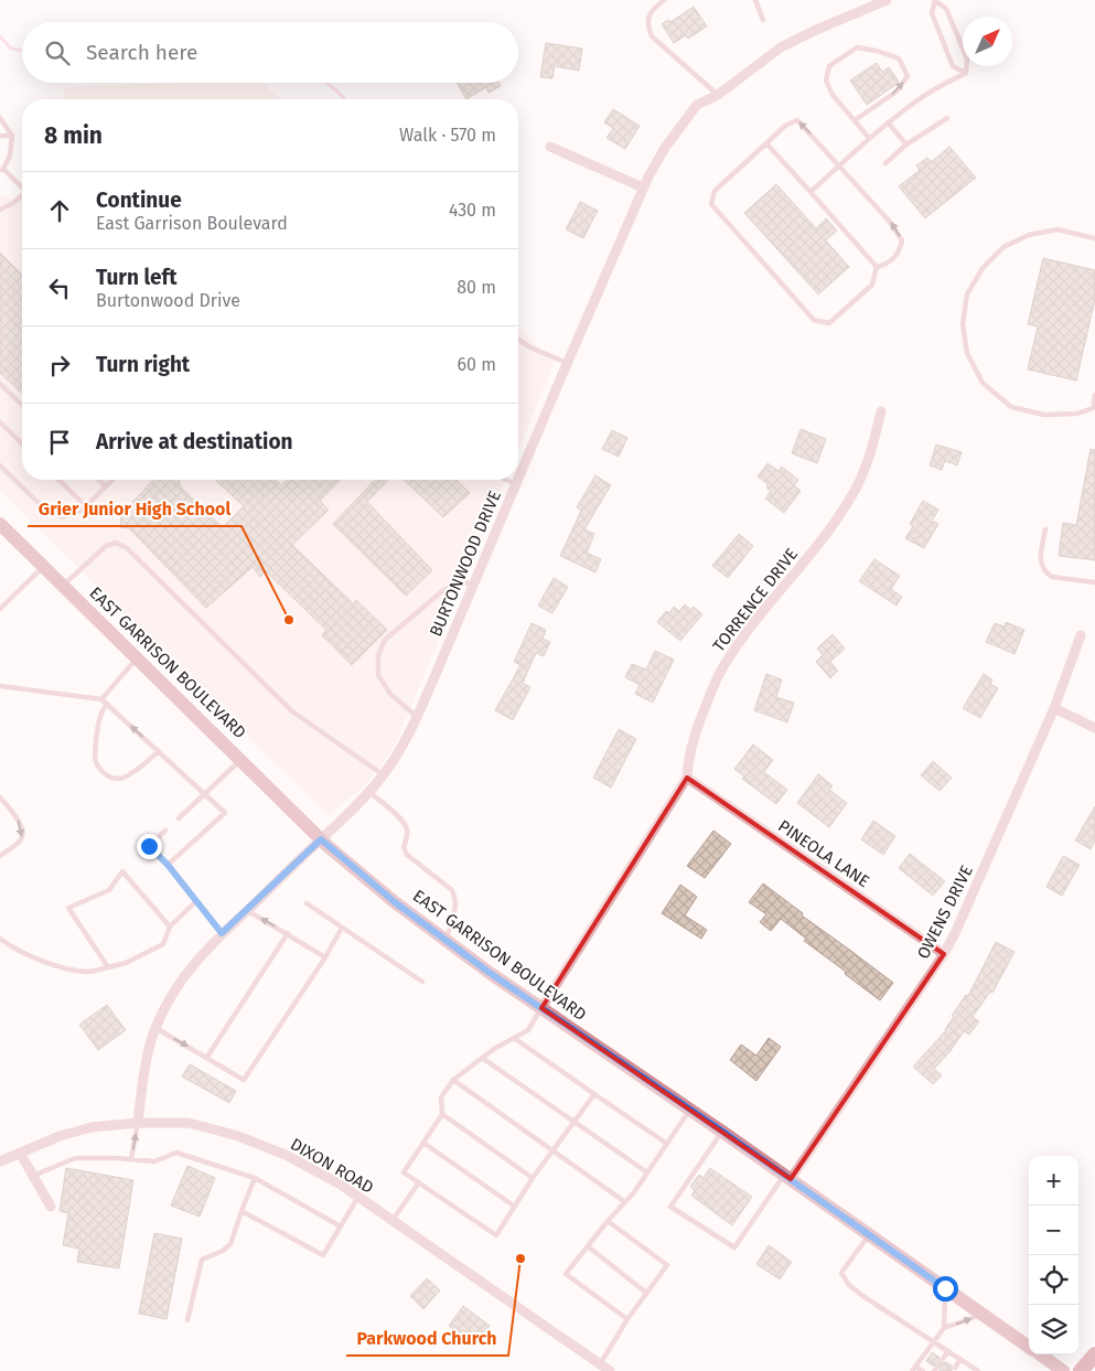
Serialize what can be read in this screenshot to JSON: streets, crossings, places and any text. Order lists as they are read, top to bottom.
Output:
{
  "streets": {
    "main road": ["EAST GARRISON BOULEVARD"],
    "street": [
      "BURTONWOOD DRIVE",
      "TORRENCE DRIVE",
      "PINEOLA LANE",
      "OWENS DRIVE",
      "DIXON ROAD"
    ]
  },
  "crossings": [
    ["BURTONWOOD DRIVE", "EAST GARRISON BOULEVARD"],
    ["BURTONWOOD DRIVE", "DIXON ROAD"],
    ["TORRENCE DRIVE", "EAST GARRISON BOULEVARD"],
    ["TORRENCE DRIVE", "PINEOLA LANE"],
    ["EAST GARRISON BOULEVARD", "OWENS DRIVE"],
    ["PINEOLA LANE", "OWENS DRIVE"]
  ],
  "places": ["Grier Junior High School", "Parkwood Church"],
  "north": "top right",
  "page": {
    "search": "Search here",
    "heading": ["8 min", "Walk · 570 m"],
    "list": [
      ["Continue", "East Garrison Boulevard", "430 m"],
      ["Turn left", "Burtonwood Drive", "80 m"],
      ["Turn right", "60 m"],
      "Arrive at destination"
    ],
    "map_buttons": ["+", "−"]
  }
}
